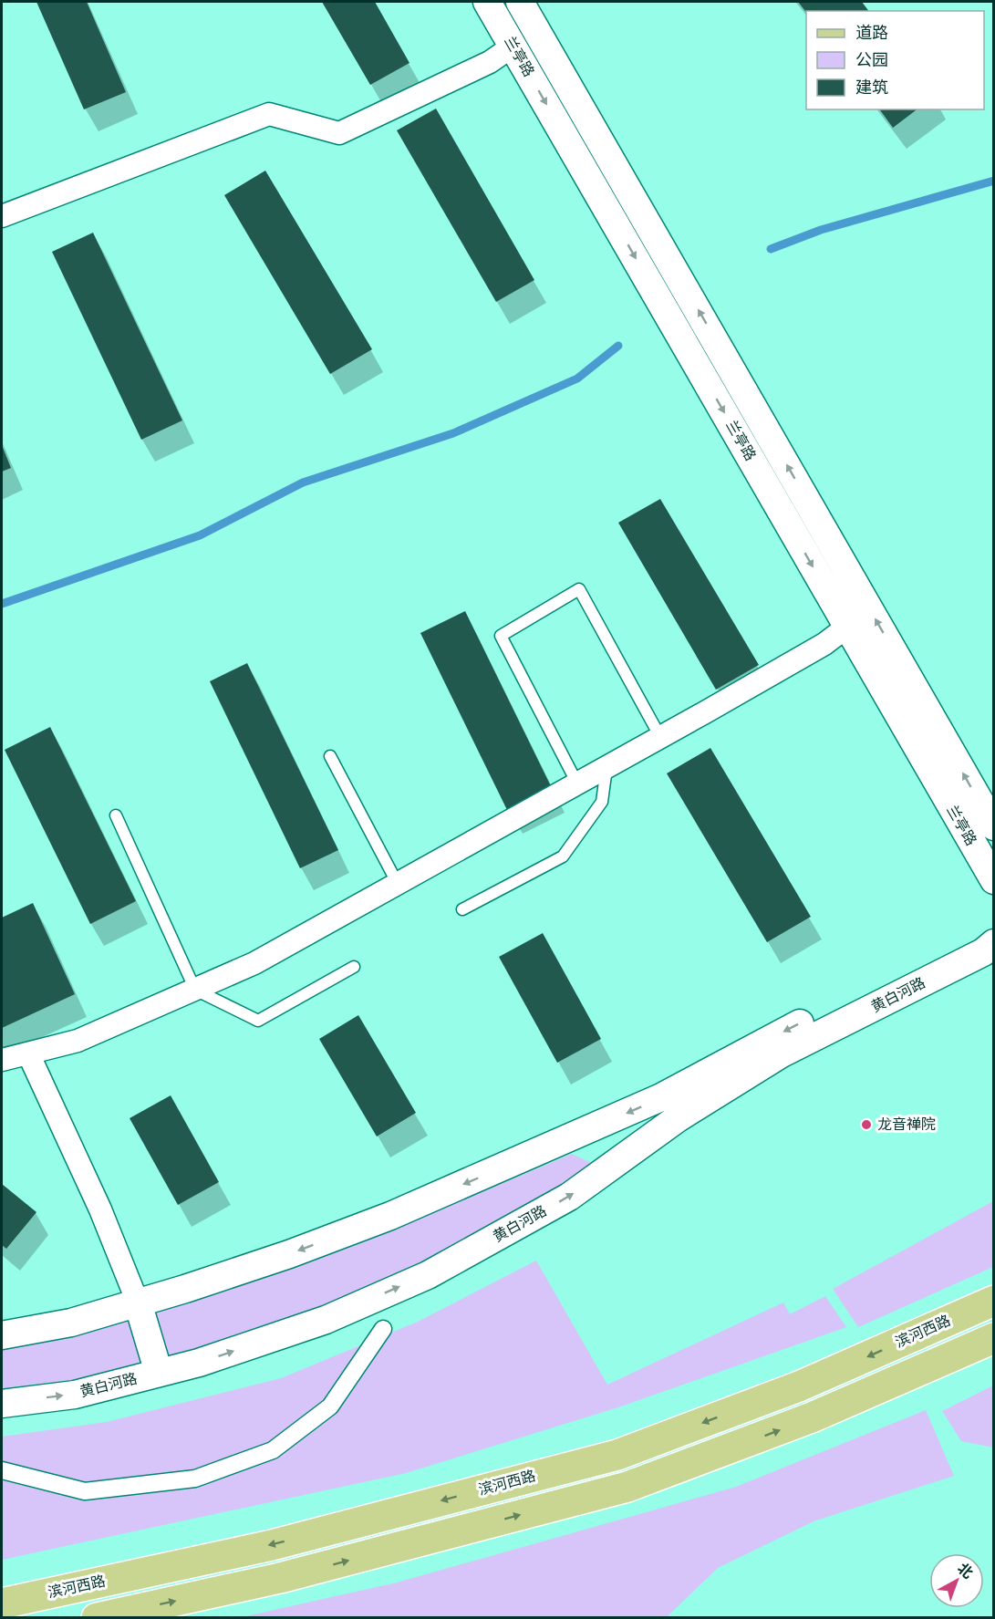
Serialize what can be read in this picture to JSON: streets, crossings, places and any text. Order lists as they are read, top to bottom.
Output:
{
  "streets": {
    "main road": ["滨河西路"],
    "street": ["兰亭路", "黄白河路"]
  },
  "places": ["龙音禅院"],
  "legend": ["道路", "公园", "建筑"],
  "north": "top right"
}
